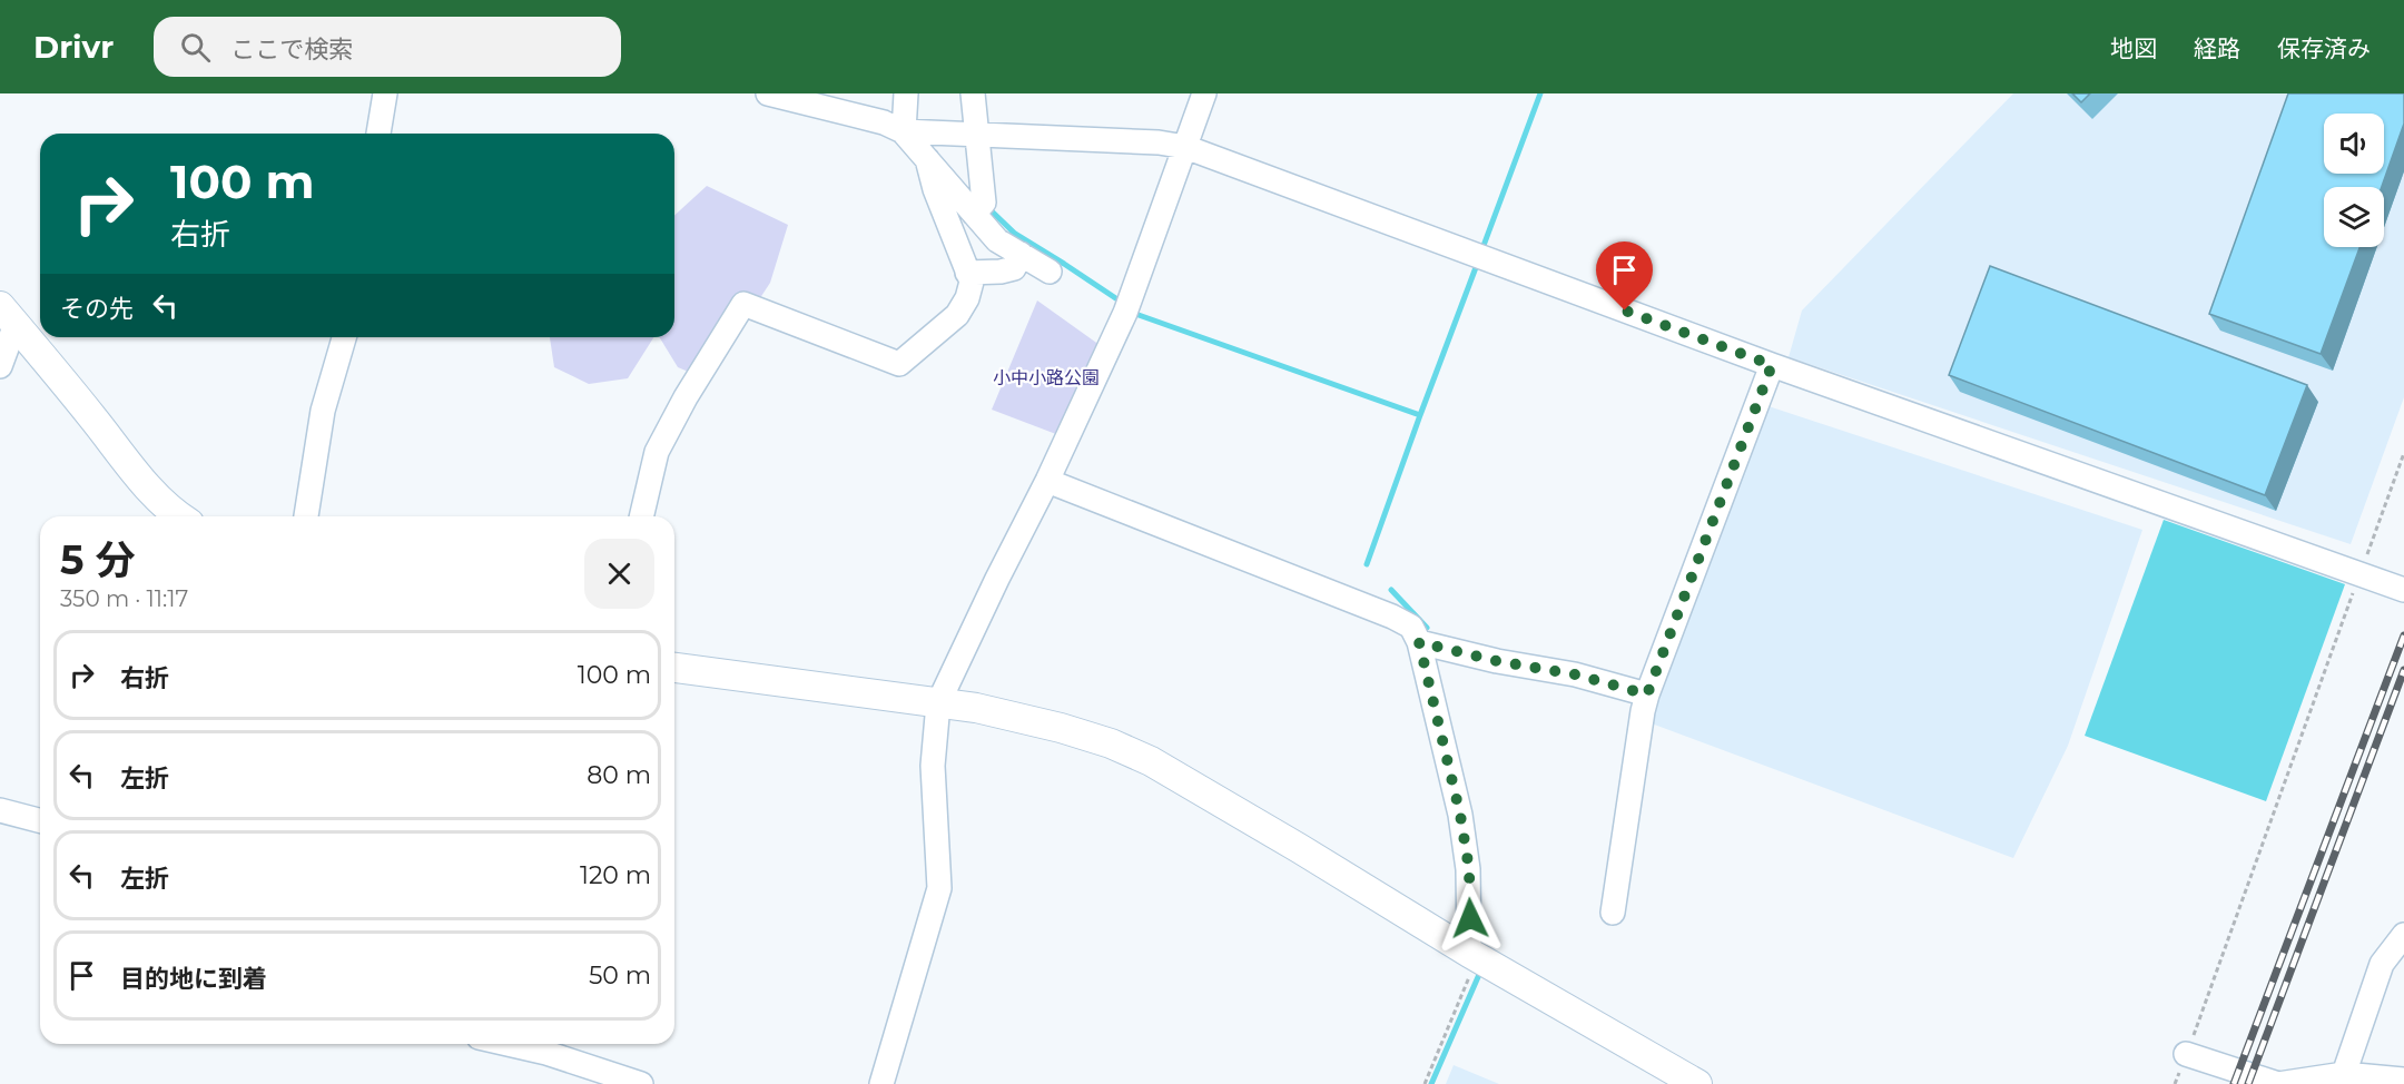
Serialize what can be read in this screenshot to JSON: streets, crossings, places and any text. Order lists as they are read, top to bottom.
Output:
{
  "parks": ["小中小路公園"],
  "page": {
    "header": "Drivr",
    "search": "ここで検索",
    "nav": ["地図", "経路", "保存済み"],
    "turn": ["100 m", "右折"],
    "then": "その先",
    "heading": ["5 分", "350 m · 11:17"],
    "list": [
      {
        "name": "右折",
        "value": "100 m"
      },
      {
        "name": "左折",
        "value": "80 m"
      },
      {
        "name": "左折",
        "value": "120 m"
      },
      {
        "name": "目的地に到着",
        "value": "50 m"
      }
    ]
  }
}
